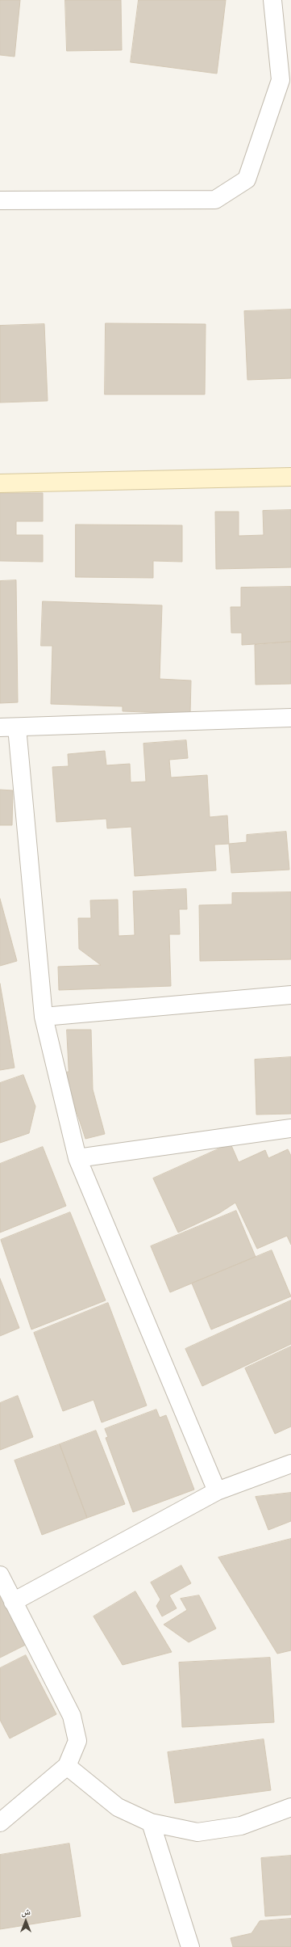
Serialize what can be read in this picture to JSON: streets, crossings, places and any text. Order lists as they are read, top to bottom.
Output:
{
  "north": "top"
}
